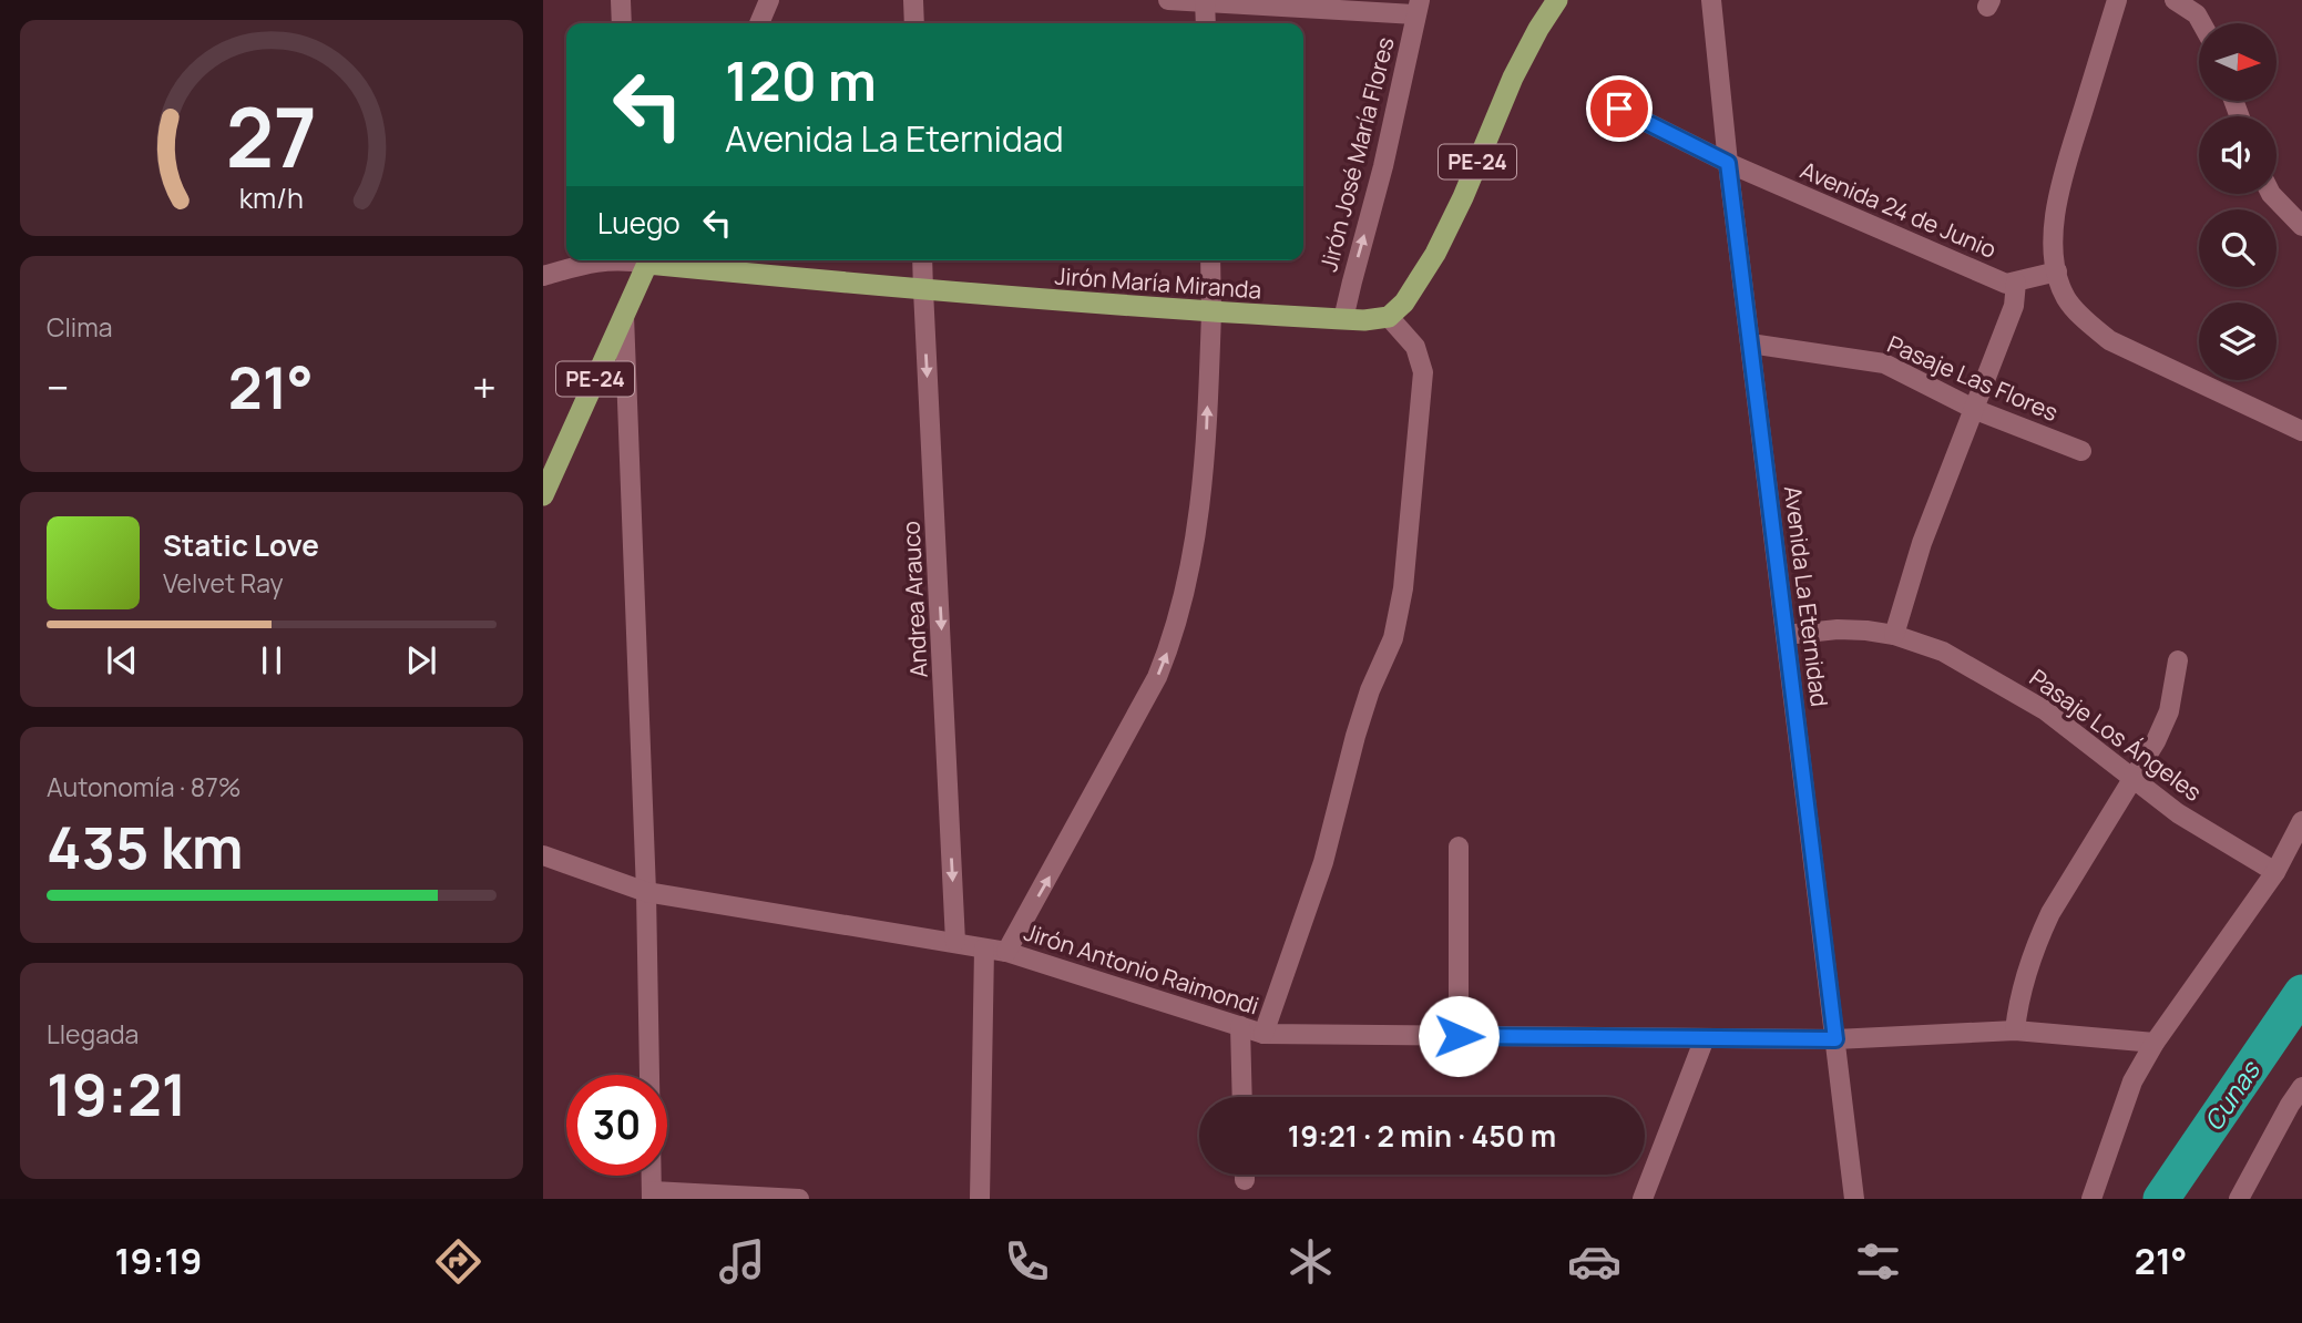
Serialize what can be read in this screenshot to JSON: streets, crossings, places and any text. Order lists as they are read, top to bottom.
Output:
{
  "streets": {
    "highway": ["PE-24", "Jirón María Miranda"],
    "street": [
      "Jirón José María Flores",
      "Avenida 24 de Junio",
      "Pasaje Las Flores",
      "Avenida La Eternidad",
      "Andrea Arauco",
      "Pasaje Los Ángeles",
      "Jirón Antonio Raimondi"
    ]
  },
  "crossings": [
    ["Jirón José María Flores", "Jirón María Miranda"],
    ["PE-24", "Jirón María Miranda"],
    ["Avenida 24 de Junio", "Avenida La Eternidad"],
    ["Jirón María Miranda", "Andrea Arauco"],
    ["Pasaje Las Flores", "Avenida La Eternidad"],
    ["Avenida La Eternidad", "Pasaje Los Ángeles"],
    ["Avenida La Eternidad", "Jirón Antonio Raimondi"],
    ["Andrea Arauco", "Jirón Antonio Raimondi"]
  ],
  "one_way": ["Jirón José María Flores"],
  "water": ["Cunas"],
  "north": "right",
  "page": {
    "turn": ["120 m", "Avenida La Eternidad"],
    "then": "Luego",
    "tile": [
      "Clima",
      ["Autonomía · 87%", "435 km"],
      ["Llegada", "19:21"]
    ],
    "heat": ["−", "21°", "+"],
    "song": ["Static Love", "Velvet Ray"],
    "limit": "30",
    "trip": "19:21 · 2 min · 450 m",
    "tabs": ["19:19", "21°"],
    "gauge": ["27", "km/h"]
  }
}
